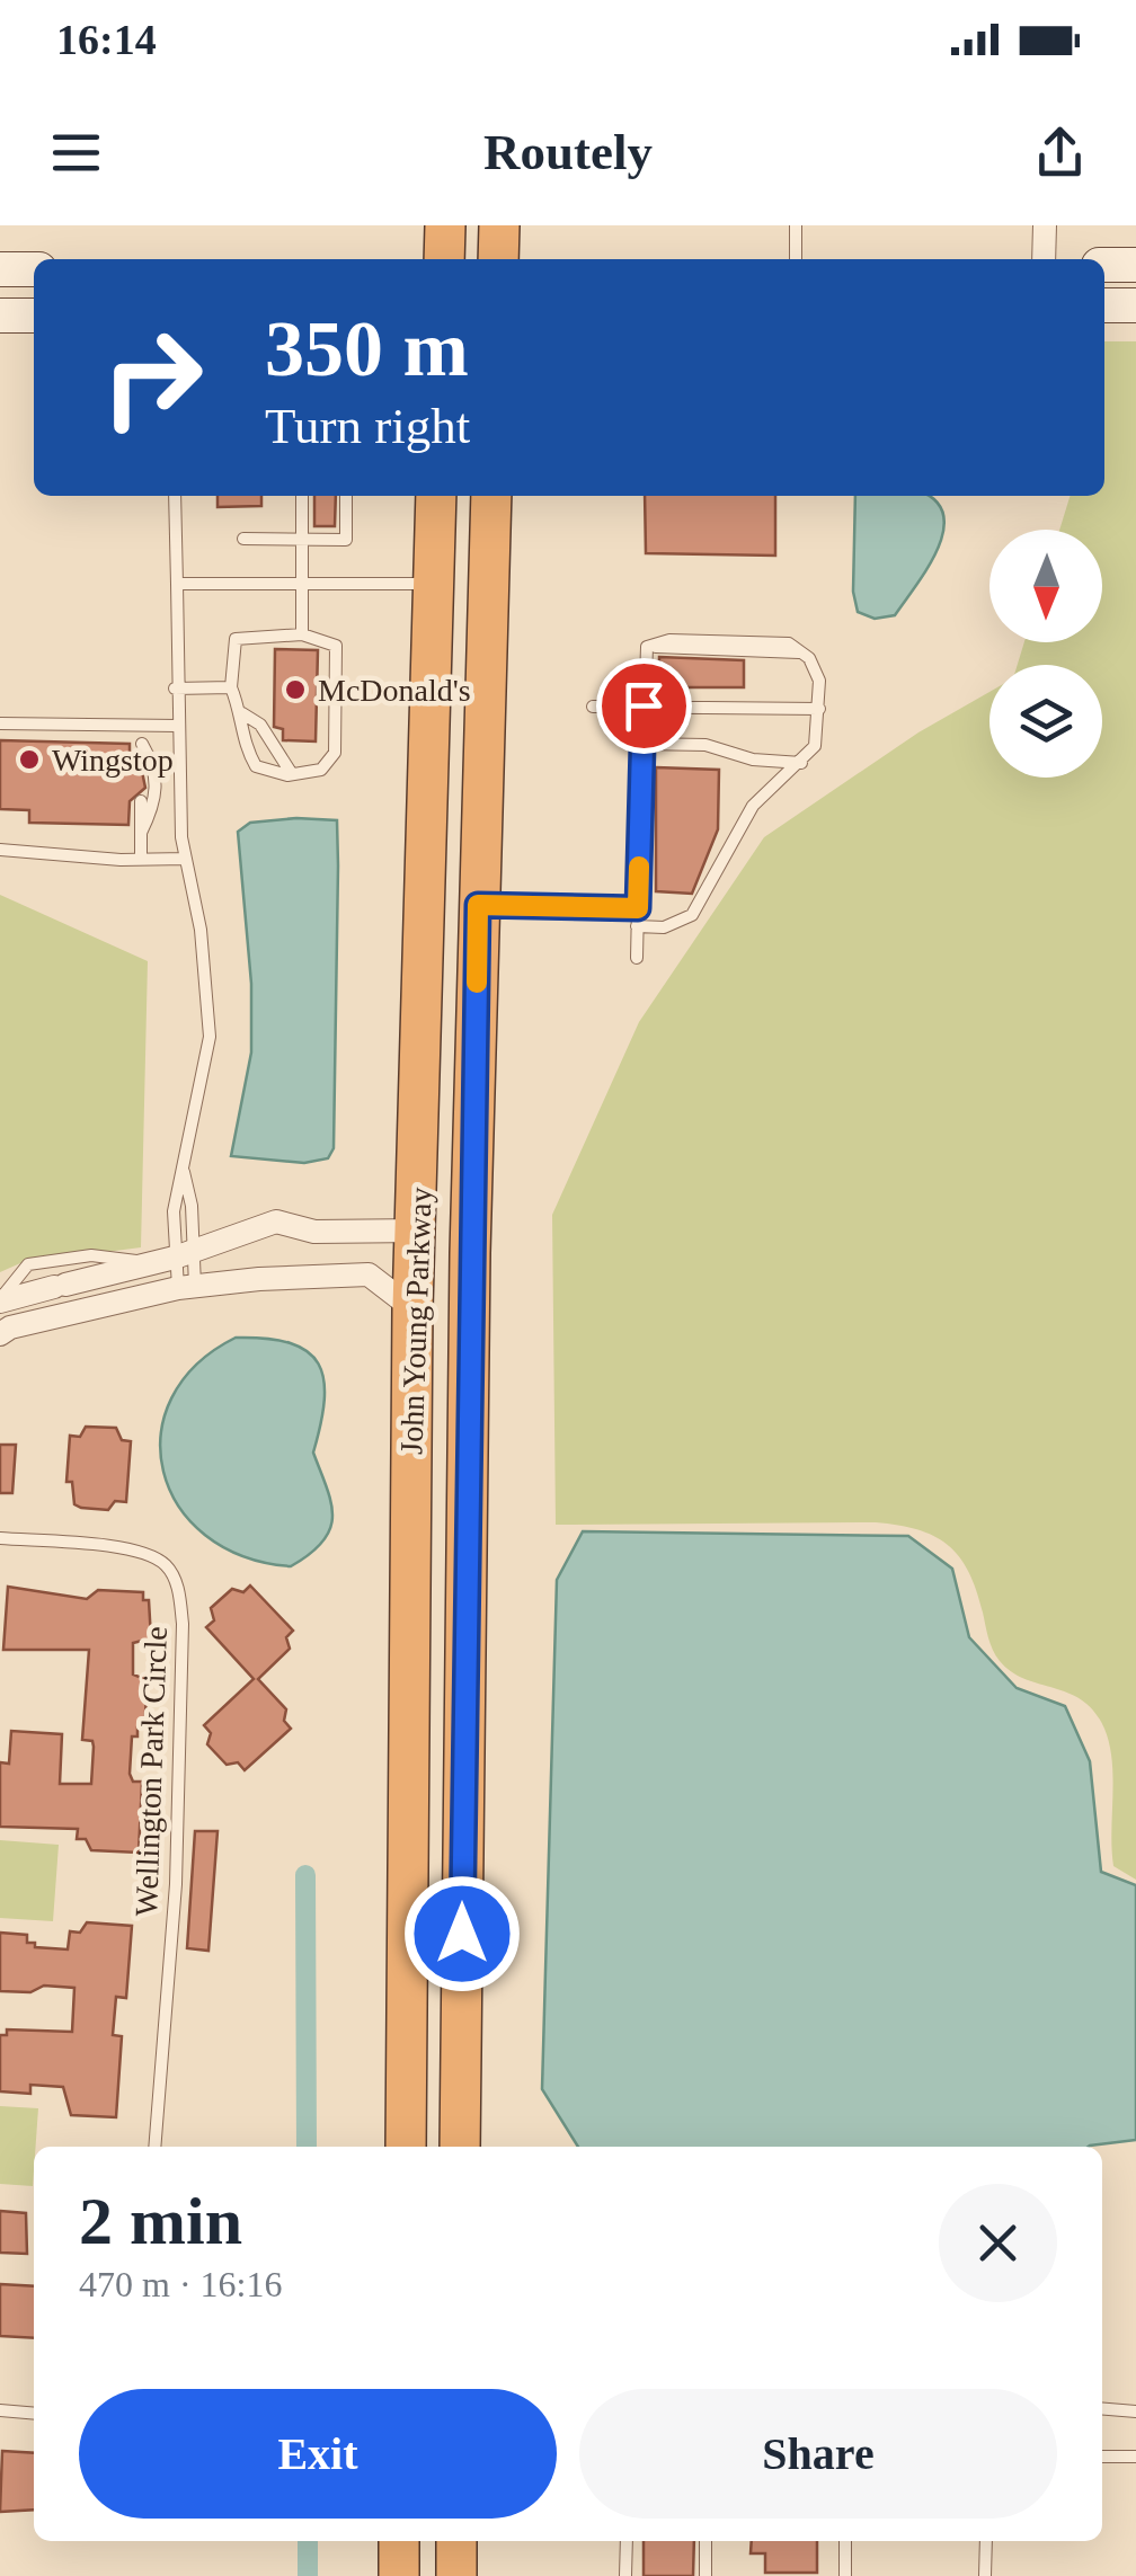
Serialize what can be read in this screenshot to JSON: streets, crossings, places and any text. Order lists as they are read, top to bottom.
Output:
{
  "streets": {
    "highway": ["John Young Parkway"],
    "lane": ["Wellington Park Circle"]
  },
  "places": ["McDonald's", "Wingstop"],
  "north": "bottom",
  "page": {
    "status": "16:14",
    "header": "Routely",
    "turn": ["350 m", "Turn right"],
    "heading": ["2 min", "470 m · 16:16"],
    "buttons": ["Exit", "Share"]
  }
}
